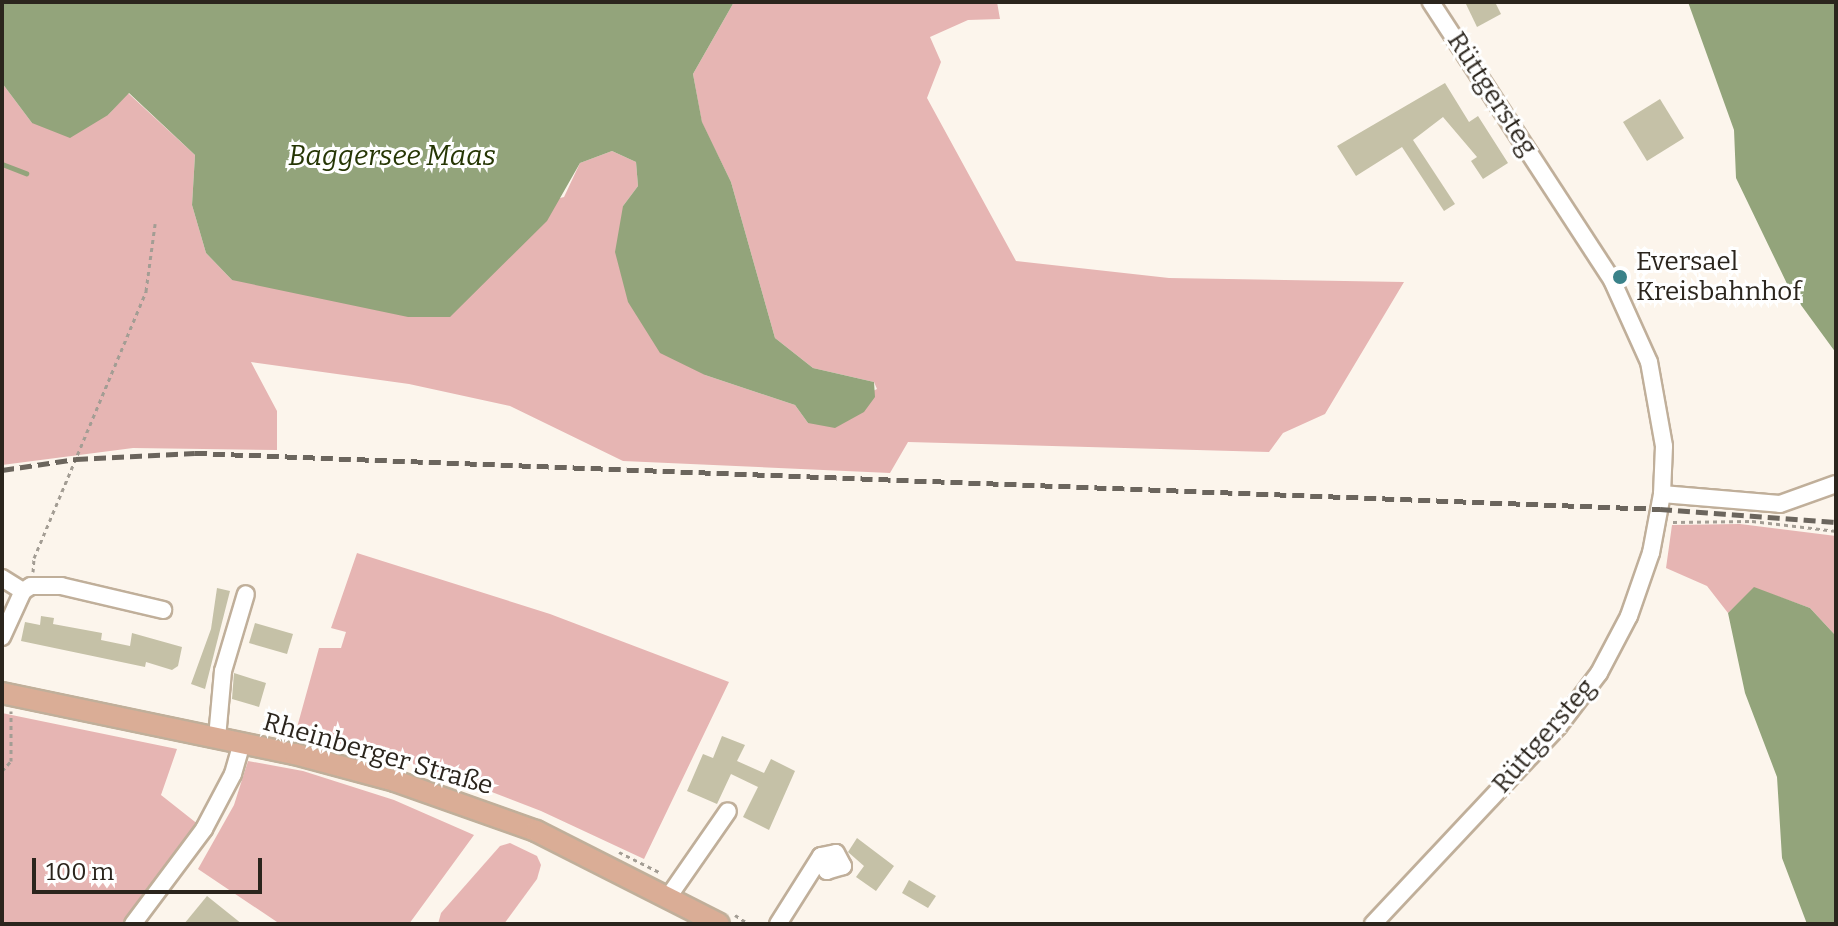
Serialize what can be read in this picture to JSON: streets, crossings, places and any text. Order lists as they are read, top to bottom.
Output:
{
  "streets": {
    "main road": ["Rheinberger Straße"],
    "street": ["Rüttgersteg"]
  },
  "water": ["Baggersee Maas"],
  "places": ["Eversael Kreisbahnhof"],
  "scale_bar": "100 m"
}
